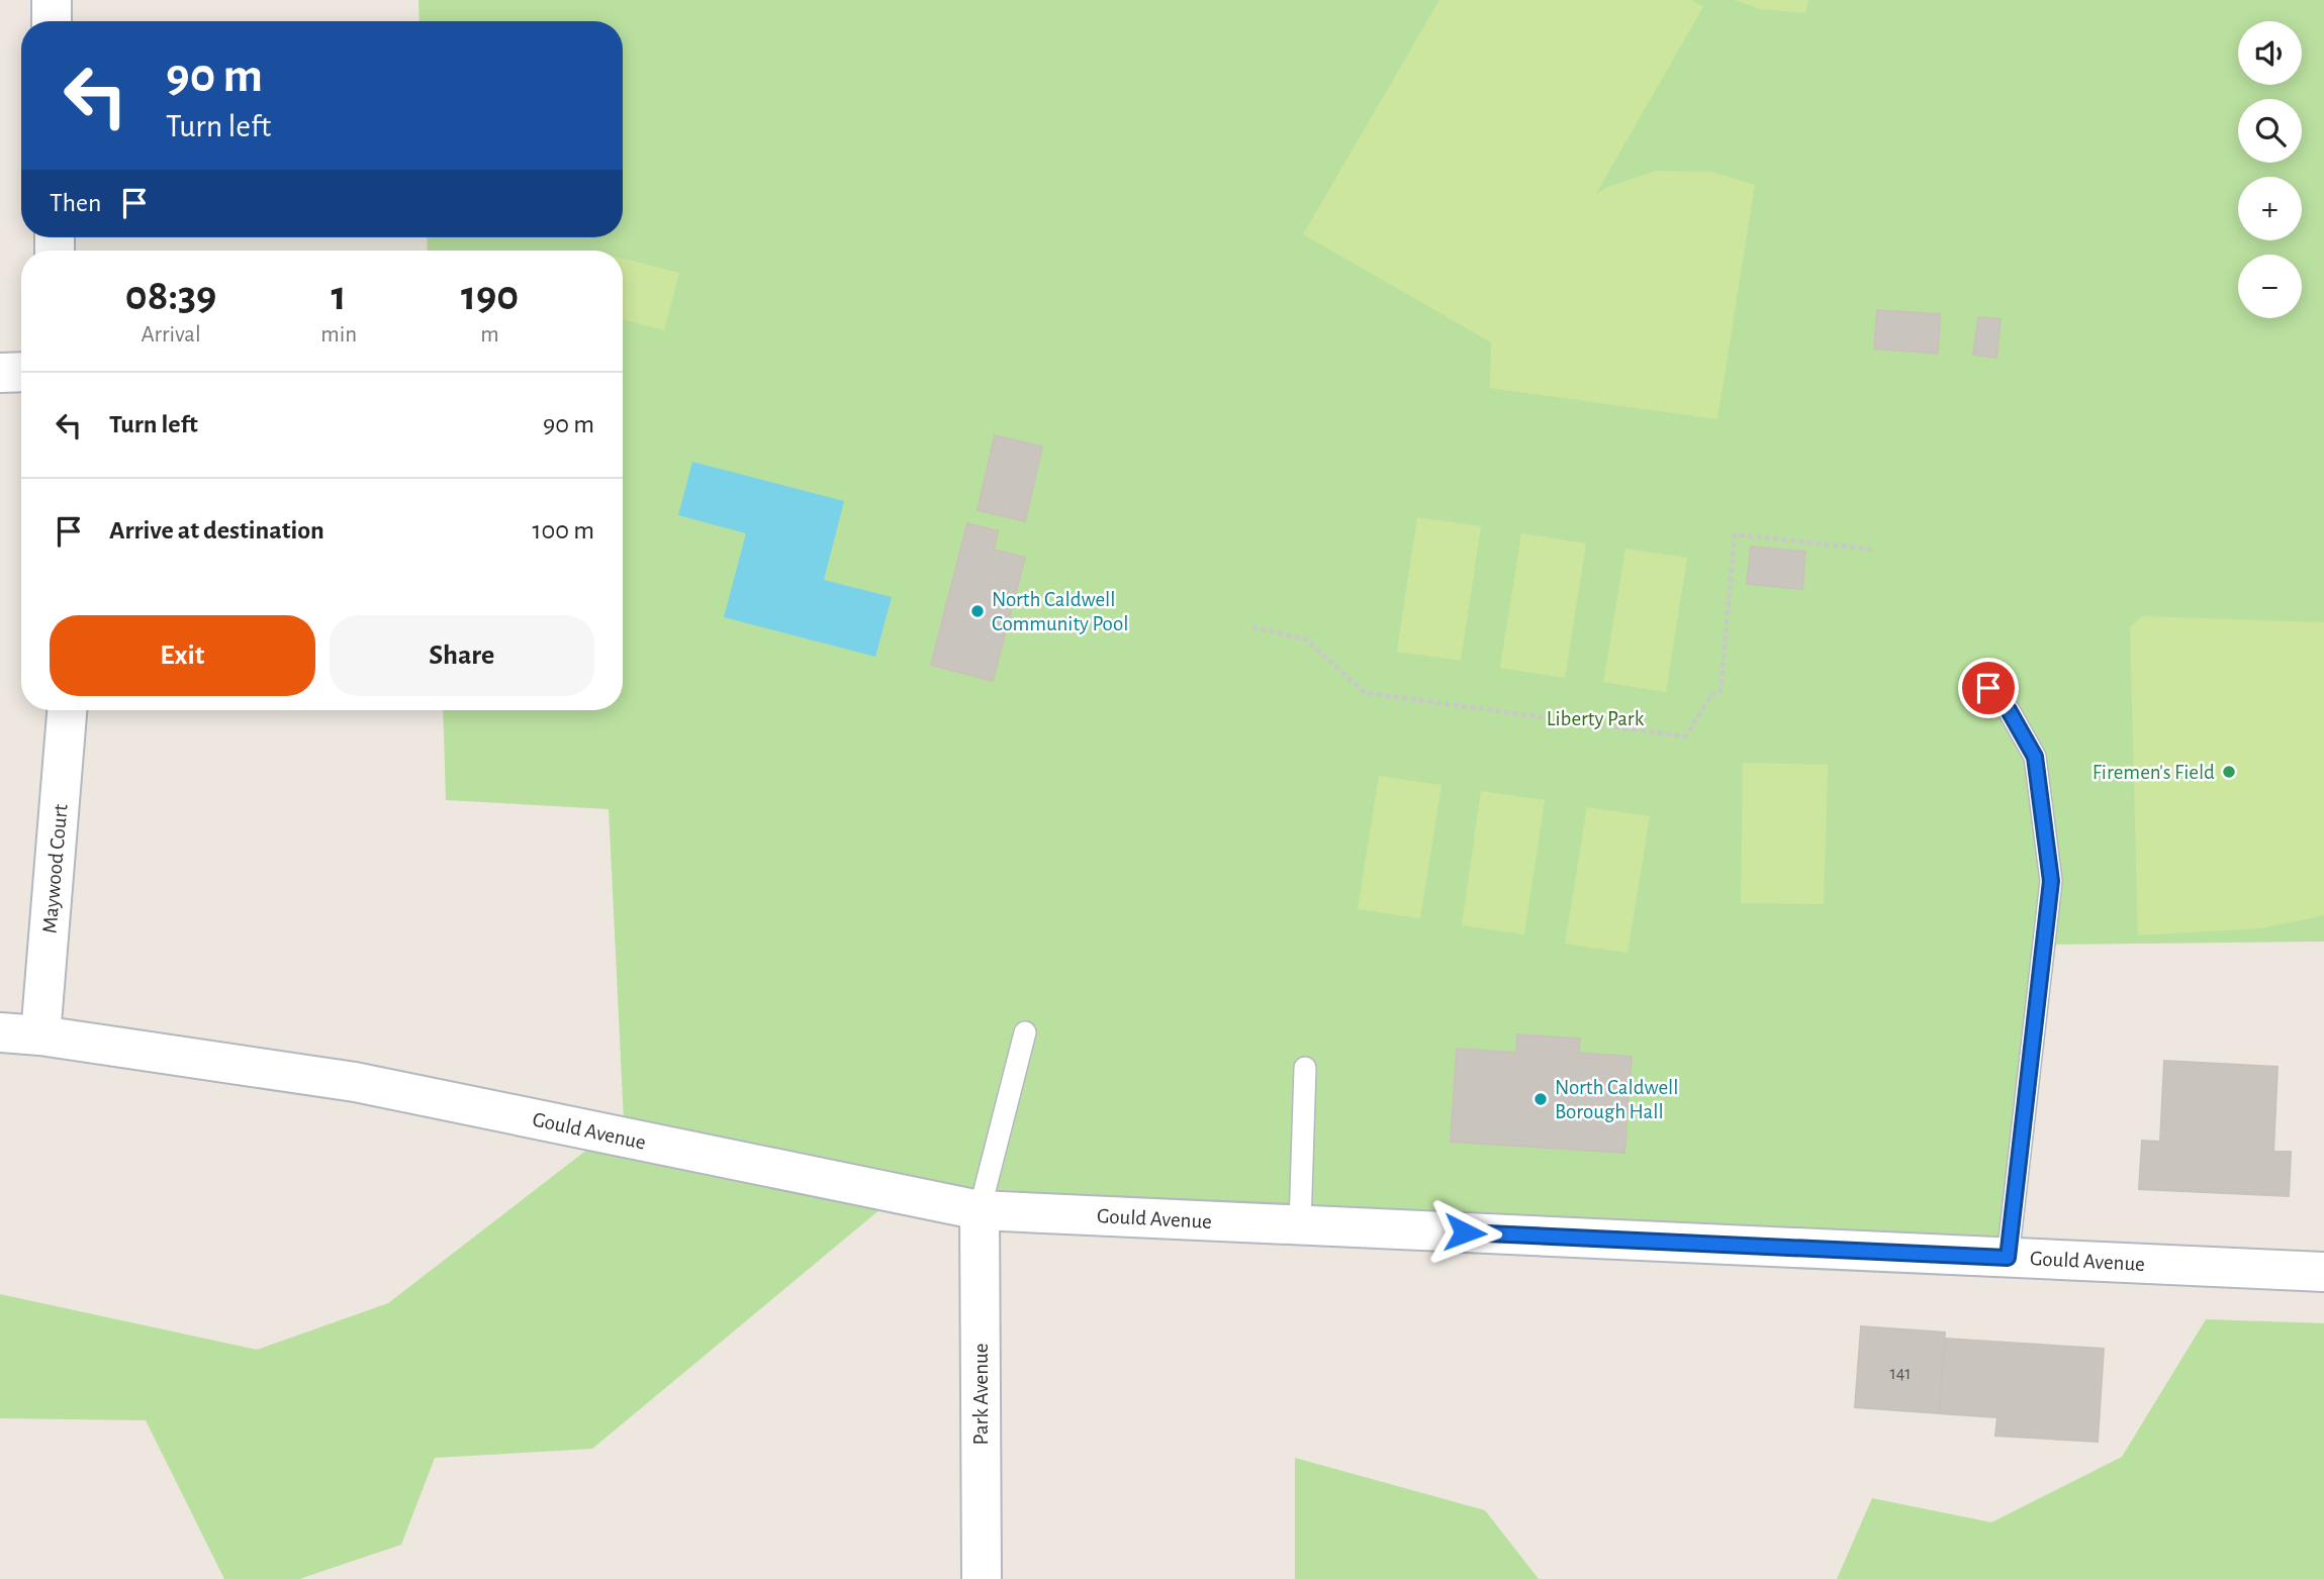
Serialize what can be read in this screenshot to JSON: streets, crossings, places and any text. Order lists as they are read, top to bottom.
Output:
{
  "streets": {
    "street": ["Maywood Court", "Gould Avenue", "Park Avenue"]
  },
  "crossings": [
    ["Maywood Court", "Gould Avenue"],
    ["Gould Avenue", "Park Avenue"]
  ],
  "parks": ["Liberty Park"],
  "places": ["North Caldwell Community Pool", "Firemen's Field", "North Caldwell Borough Hall"],
  "house_numbers": ["141"],
  "page": {
    "map_buttons": ["+", "−"],
    "turn": ["90 m", "Turn left"],
    "then": "Then",
    "eta": [
      "08:39",
      "Arrival",
      "1",
      "min",
      "190",
      "m"
    ],
    "list": [
      {
        "name": "Turn left",
        "value": "90 m"
      },
      {
        "name": "Arrive at destination",
        "value": "100 m"
      }
    ],
    "buttons": ["Exit", "Share"]
  }
}
